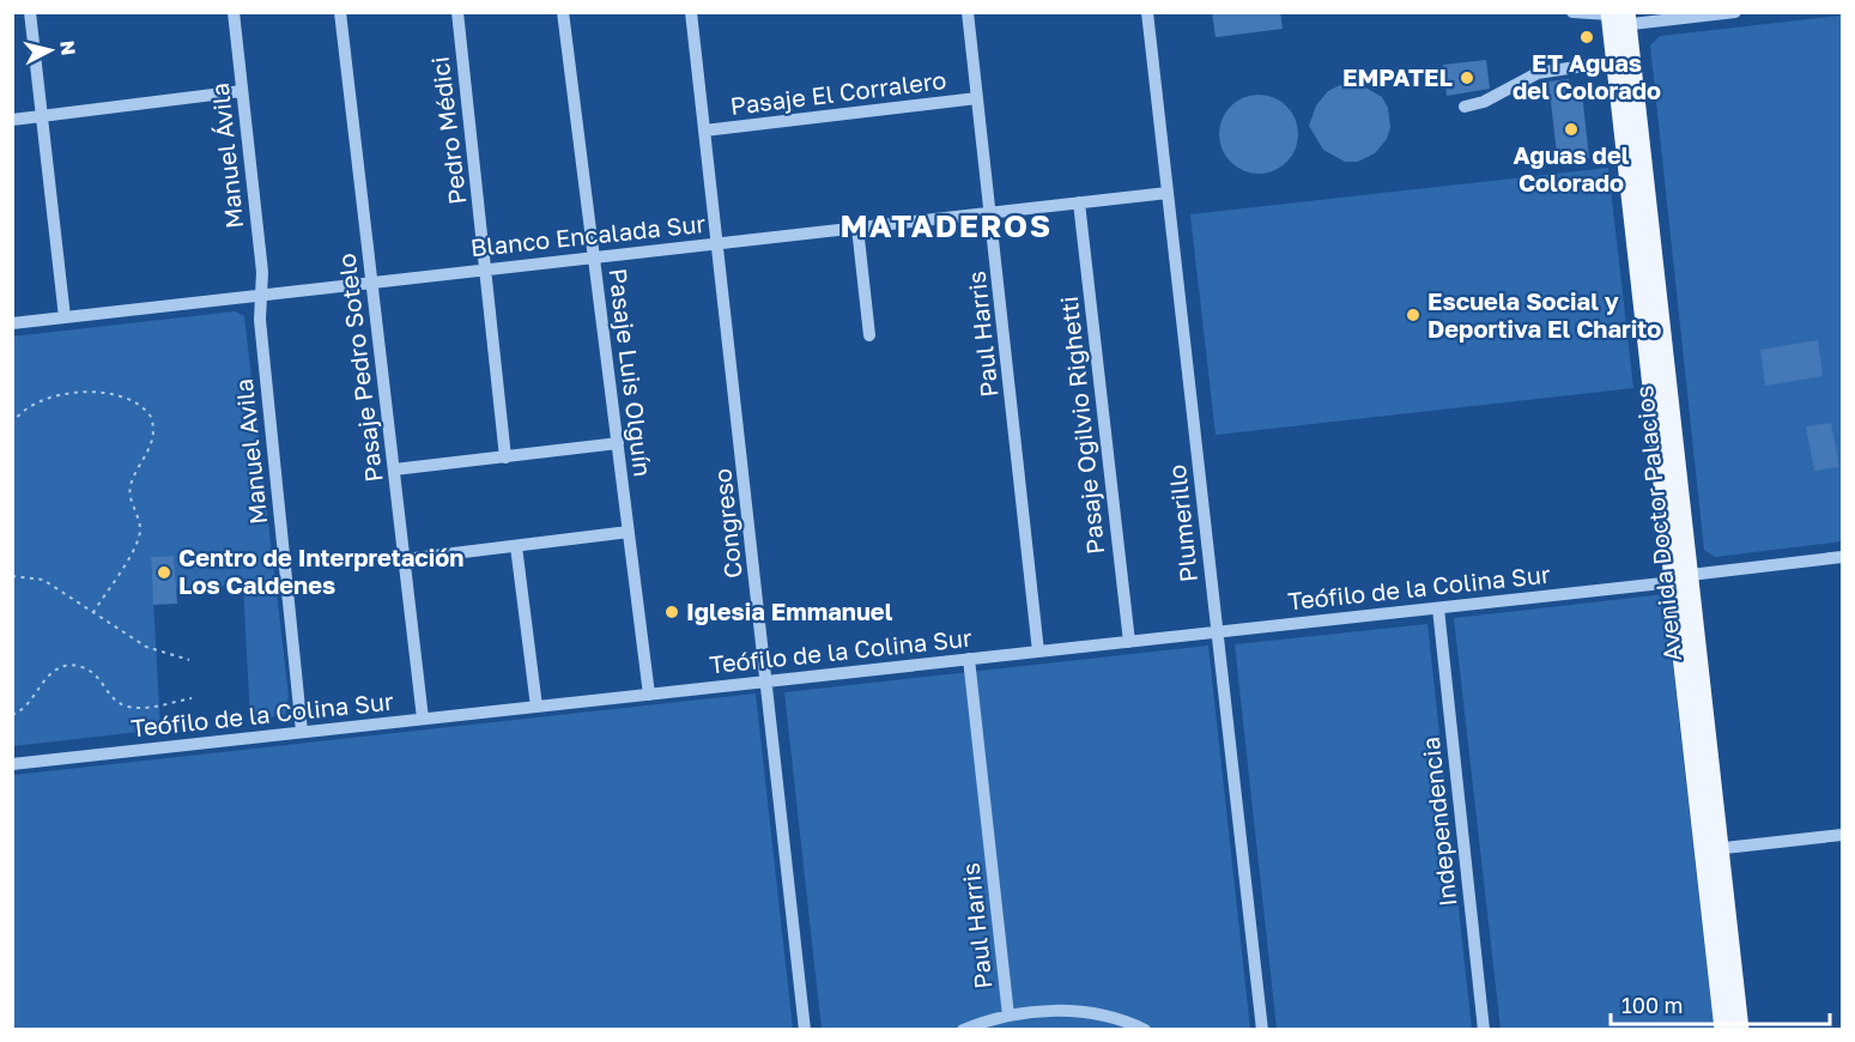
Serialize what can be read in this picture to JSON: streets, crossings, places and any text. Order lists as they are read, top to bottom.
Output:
{
  "streets": {
    "main road": ["Avenida Doctor Palacios"],
    "street": [
      "Pasaje El Corralero",
      "Pedro Médici",
      "Manuel Ávila",
      "Blanco Encalada Sur",
      "Paul Harris",
      "Pasaje Pedro Sotelo",
      "Pasaje Luis Olguín",
      "Pasaje Ogilvio Righetti",
      "Manuel Avila",
      "Congreso",
      "Plumerillo",
      "Teófilo de la Colina Sur",
      "Independencia"
    ]
  },
  "crossings": [
    ["Pasaje El Corralero", "Paul Harris"],
    ["Pasaje El Corralero", "Congreso"],
    ["Pedro Médici", "Blanco Encalada Sur"],
    ["Manuel Ávila", "Blanco Encalada Sur"],
    ["Manuel Ávila", "Manuel Avila"],
    ["Blanco Encalada Sur", "Paul Harris"],
    ["Blanco Encalada Sur", "Pasaje Pedro Sotelo"],
    ["Blanco Encalada Sur", "Pasaje Luis Olguín"],
    ["Blanco Encalada Sur", "Pasaje Ogilvio Righetti"],
    ["Blanco Encalada Sur", "Manuel Avila"],
    ["Blanco Encalada Sur", "Congreso"],
    ["Blanco Encalada Sur", "Plumerillo"],
    ["Paul Harris", "Teófilo de la Colina Sur"],
    ["Pasaje Pedro Sotelo", "Teófilo de la Colina Sur"],
    ["Pasaje Luis Olguín", "Teófilo de la Colina Sur"],
    ["Pasaje Ogilvio Righetti", "Teófilo de la Colina Sur"],
    ["Manuel Avila", "Teófilo de la Colina Sur"],
    ["Congreso", "Teófilo de la Colina Sur"],
    ["Plumerillo", "Teófilo de la Colina Sur"],
    ["Avenida Doctor Palacios", "Teófilo de la Colina Sur"],
    ["Teófilo de la Colina Sur", "Independencia"]
  ],
  "districts": ["MATADEROS"],
  "places": [
    "ET Aguas del Colorado",
    "EMPATEL",
    "Aguas del Colorado",
    "Escuela Social y Deportiva El Charito",
    "Centro de Interpretación Los Caldenes",
    "Iglesia Emmanuel"
  ],
  "scale_bar": "100 m",
  "north": "right"
}
